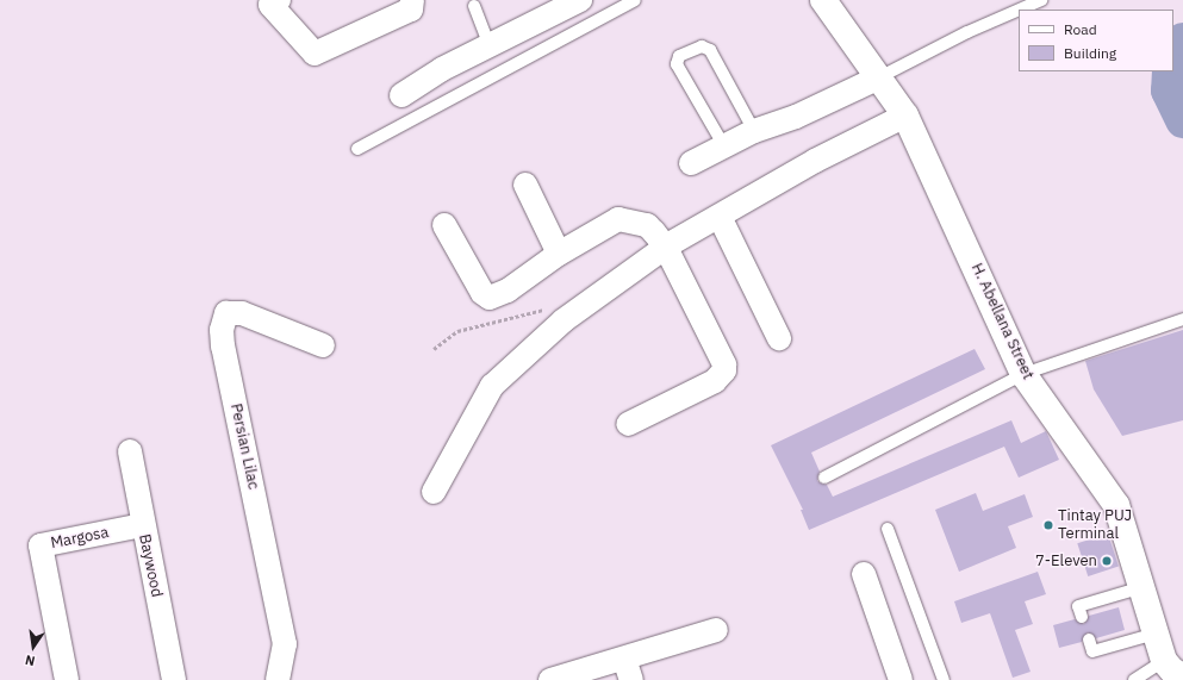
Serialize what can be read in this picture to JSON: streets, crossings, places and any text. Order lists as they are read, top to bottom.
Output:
{
  "streets": {
    "main road": ["H. Abellana Street"],
    "street": ["Persian Lilac", "Margosa", "Baywood"]
  },
  "crossings": [
    ["Margosa", "Baywood"]
  ],
  "places": ["Tintay PUJ Terminal", "7-Eleven"],
  "legend": ["Road", "Building"],
  "north": "bottom"
}
